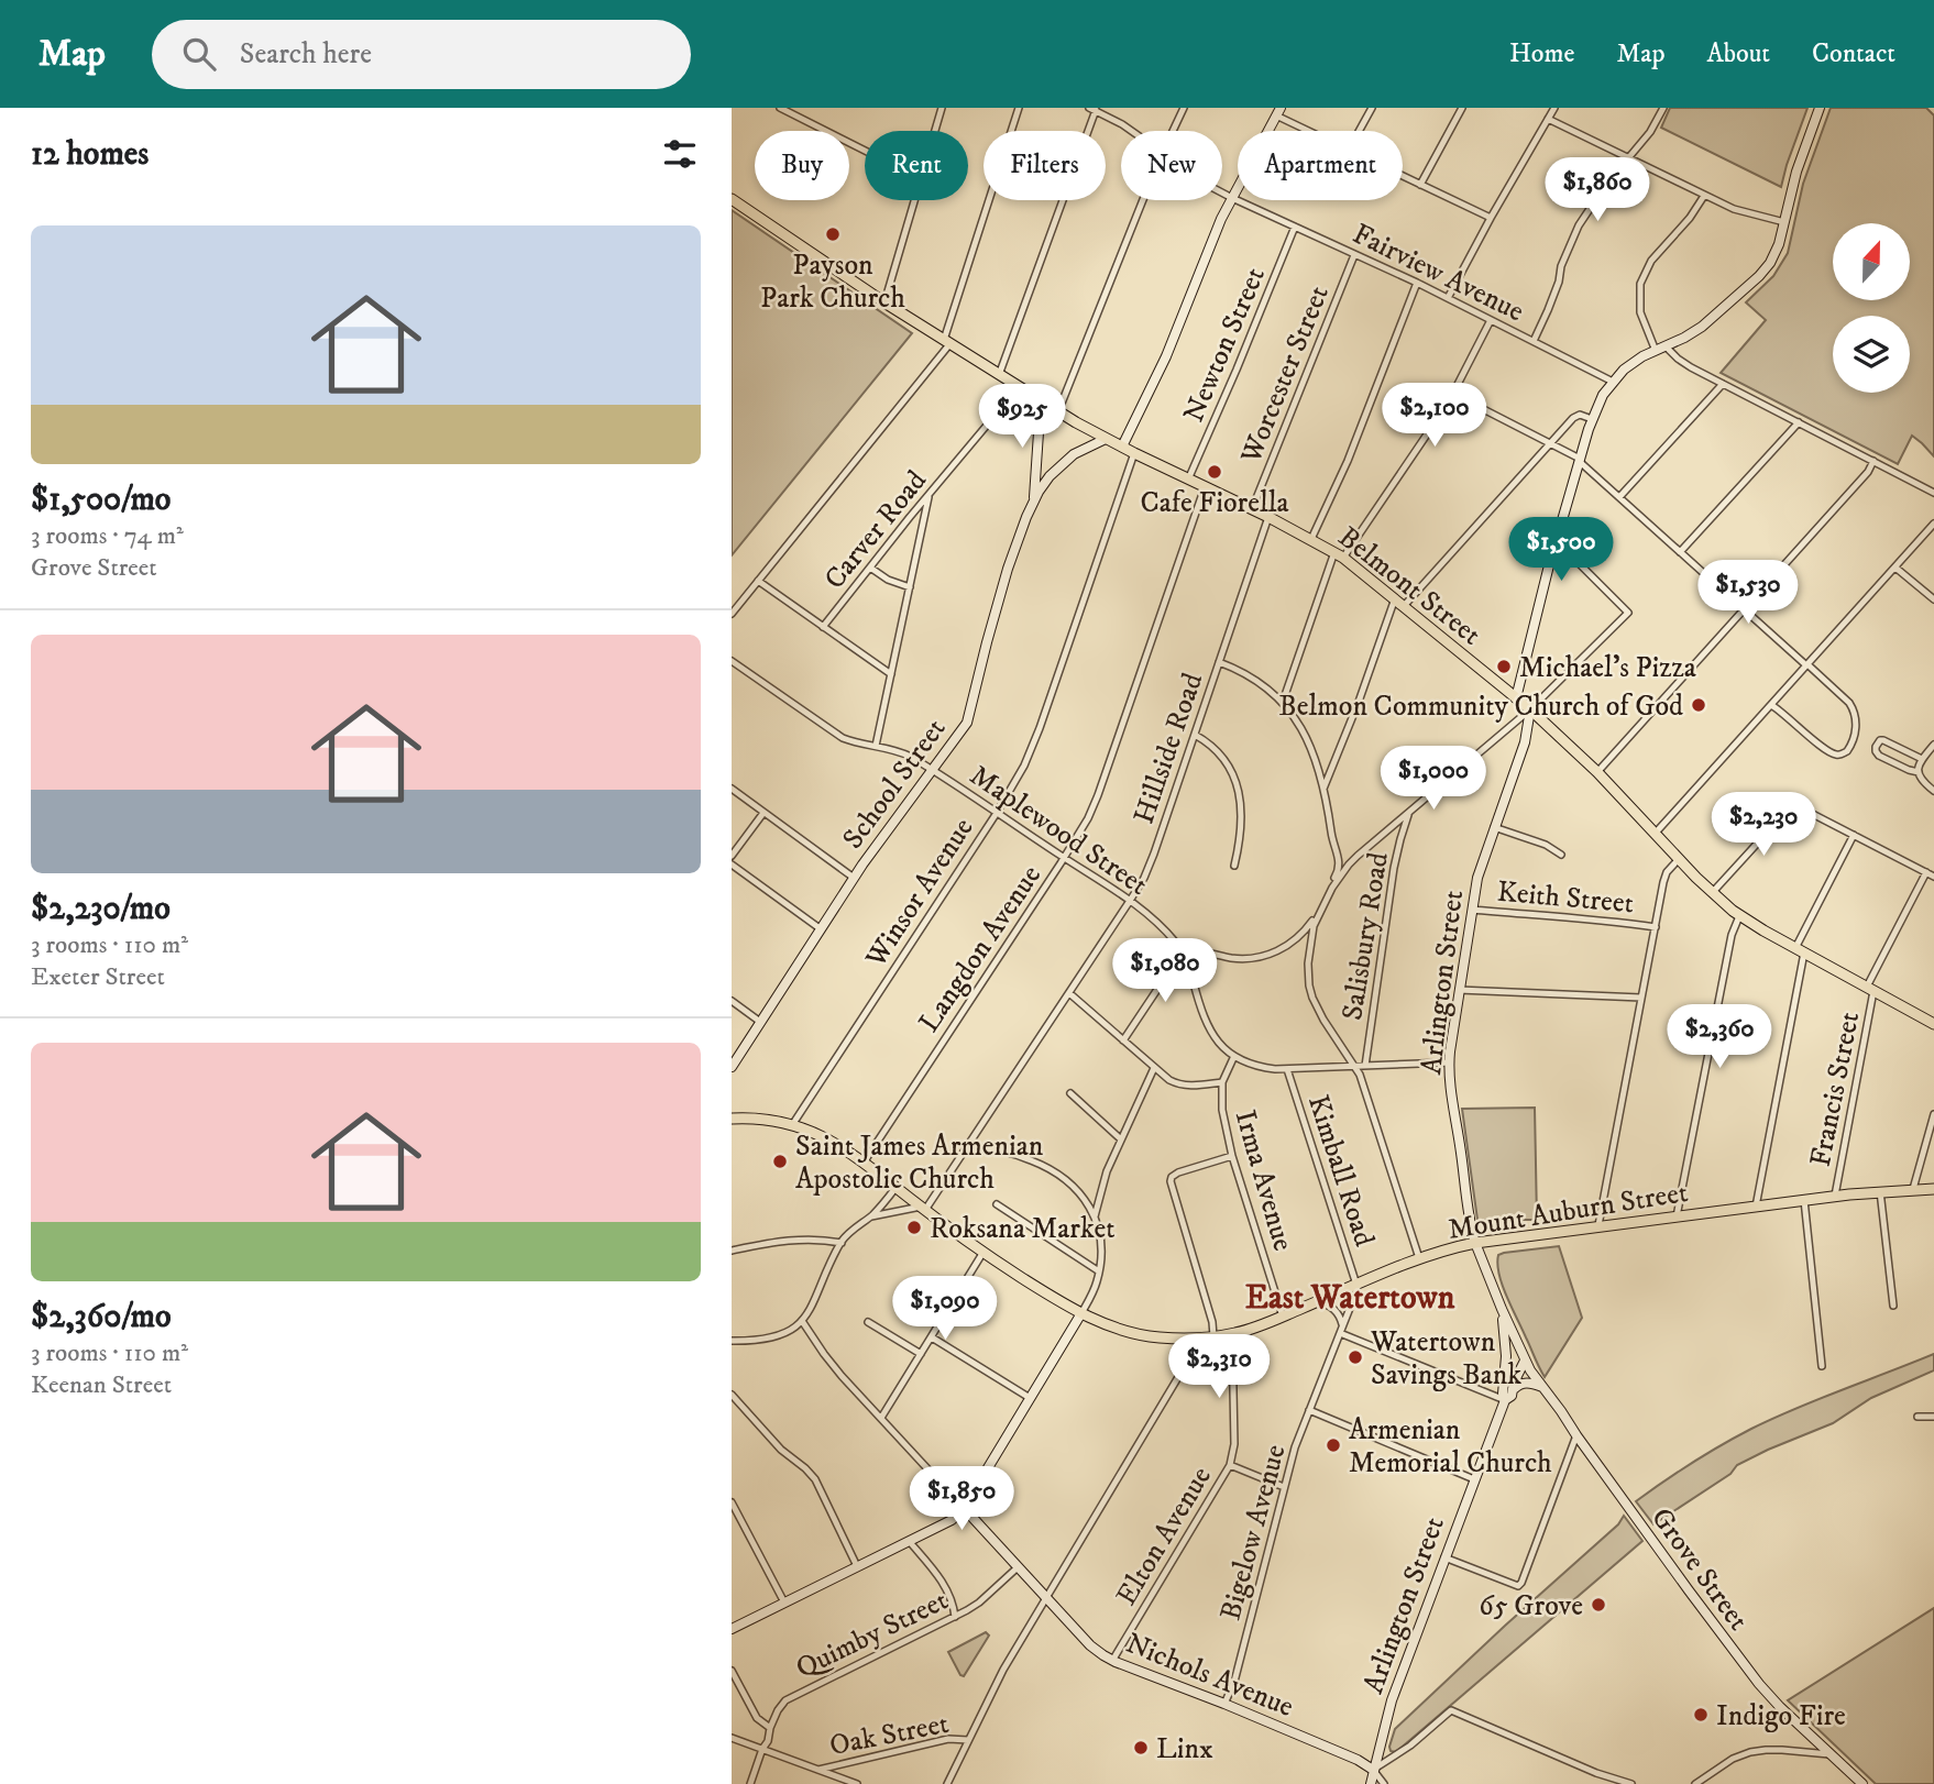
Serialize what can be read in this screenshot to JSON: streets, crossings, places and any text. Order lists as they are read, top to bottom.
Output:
{
  "streets": {
    "main road": ["Belmont Street", "Mount Auburn Street"],
    "street": [
      "Fairview Avenue",
      "Newton Street",
      "Worcester Street",
      "Carver Road",
      "Hillside Road",
      "School Street",
      "Maplewood Street",
      "Winsor Avenue",
      "Keith Street",
      "Salisbury Road",
      "Langdon Avenue",
      "Arlington Street",
      "Francis Street",
      "Kimball Road",
      "Irma Avenue",
      "Bigelow Avenue",
      "Elton Avenue",
      "Grove Street",
      "Quimby Street",
      "Nichols Avenue",
      "Oak Street"
    ]
  },
  "crossings": [
    ["Fairview Avenue", "Newton Street"],
    ["Fairview Avenue", "Worcester Street"],
    ["Newton Street", "Belmont Street"],
    ["Worcester Street", "Belmont Street"],
    ["Carver Road", "Belmont Street"],
    ["Belmont Street", "Hillside Road"],
    ["Belmont Street", "School Street"],
    ["Belmont Street", "Winsor Avenue"],
    ["Belmont Street", "Langdon Avenue"],
    ["Belmont Street", "Arlington Street"],
    ["Belmont Street", "Francis Street"],
    ["Hillside Road", "Maplewood Street"],
    ["Hillside Road", "Mount Auburn Street"],
    ["School Street", "Maplewood Street"],
    ["Maplewood Street", "Winsor Avenue"],
    ["Maplewood Street", "Salisbury Road"],
    ["Maplewood Street", "Langdon Avenue"],
    ["Maplewood Street", "Arlington Street"],
    ["Maplewood Street", "Kimball Road"],
    ["Maplewood Street", "Irma Avenue"],
    ["Winsor Avenue", "Mount Auburn Street"],
    ["Keith Street", "Arlington Street"],
    ["Langdon Avenue", "Mount Auburn Street"],
    ["Arlington Street", "Mount Auburn Street"],
    ["Arlington Street", "Grove Street"],
    ["Arlington Street", "Nichols Avenue"],
    ["Francis Street", "Mount Auburn Street"],
    ["Kimball Road", "Mount Auburn Street"],
    ["Kimball Road", "Bigelow Avenue"],
    ["Irma Avenue", "Mount Auburn Street"],
    ["Mount Auburn Street", "Bigelow Avenue"],
    ["Mount Auburn Street", "Elton Avenue"],
    ["Bigelow Avenue", "Nichols Avenue"],
    ["Elton Avenue", "Nichols Avenue"],
    ["Quimby Street", "Nichols Avenue"]
  ],
  "districts": ["East Watertown"],
  "places": [
    "Payson Park Church",
    "Cafe Fiorella",
    "Michael's Pizza",
    "Belmon Community Church of God",
    "Saint James Armenian Apostolic Church",
    "Roksana Market",
    "Watertown Savings Bank",
    "Armenian Memorial Church",
    "65 Grove",
    "Indigo Fire",
    "Linx"
  ],
  "north": "top",
  "page": {
    "header": "Map",
    "search": "Search here",
    "nav": [
      "Home",
      "Map",
      "About",
      "Contact"
    ],
    "heading": "12 homes",
    "chip": [
      "Buy",
      "Rent",
      "Filters",
      "New",
      "Apartment"
    ],
    "price": [
      "$1,860",
      "$2,100",
      "$925",
      "$1,500",
      "$1,530",
      "$1,000",
      "$2,230",
      "$1,080",
      "$2,360",
      "$1,090",
      "$2,310",
      "$1,850"
    ],
    "list": [
      {
        "name": "$1,500/mo",
        "note": "3 rooms · 74 m² · Grove Street"
      },
      {
        "name": "$2,230/mo",
        "note": "3 rooms · 110 m² · Exeter Street"
      },
      {
        "name": "$2,360/mo",
        "note": "3 rooms · 110 m² · Keenan Street"
      }
    ]
  }
}
